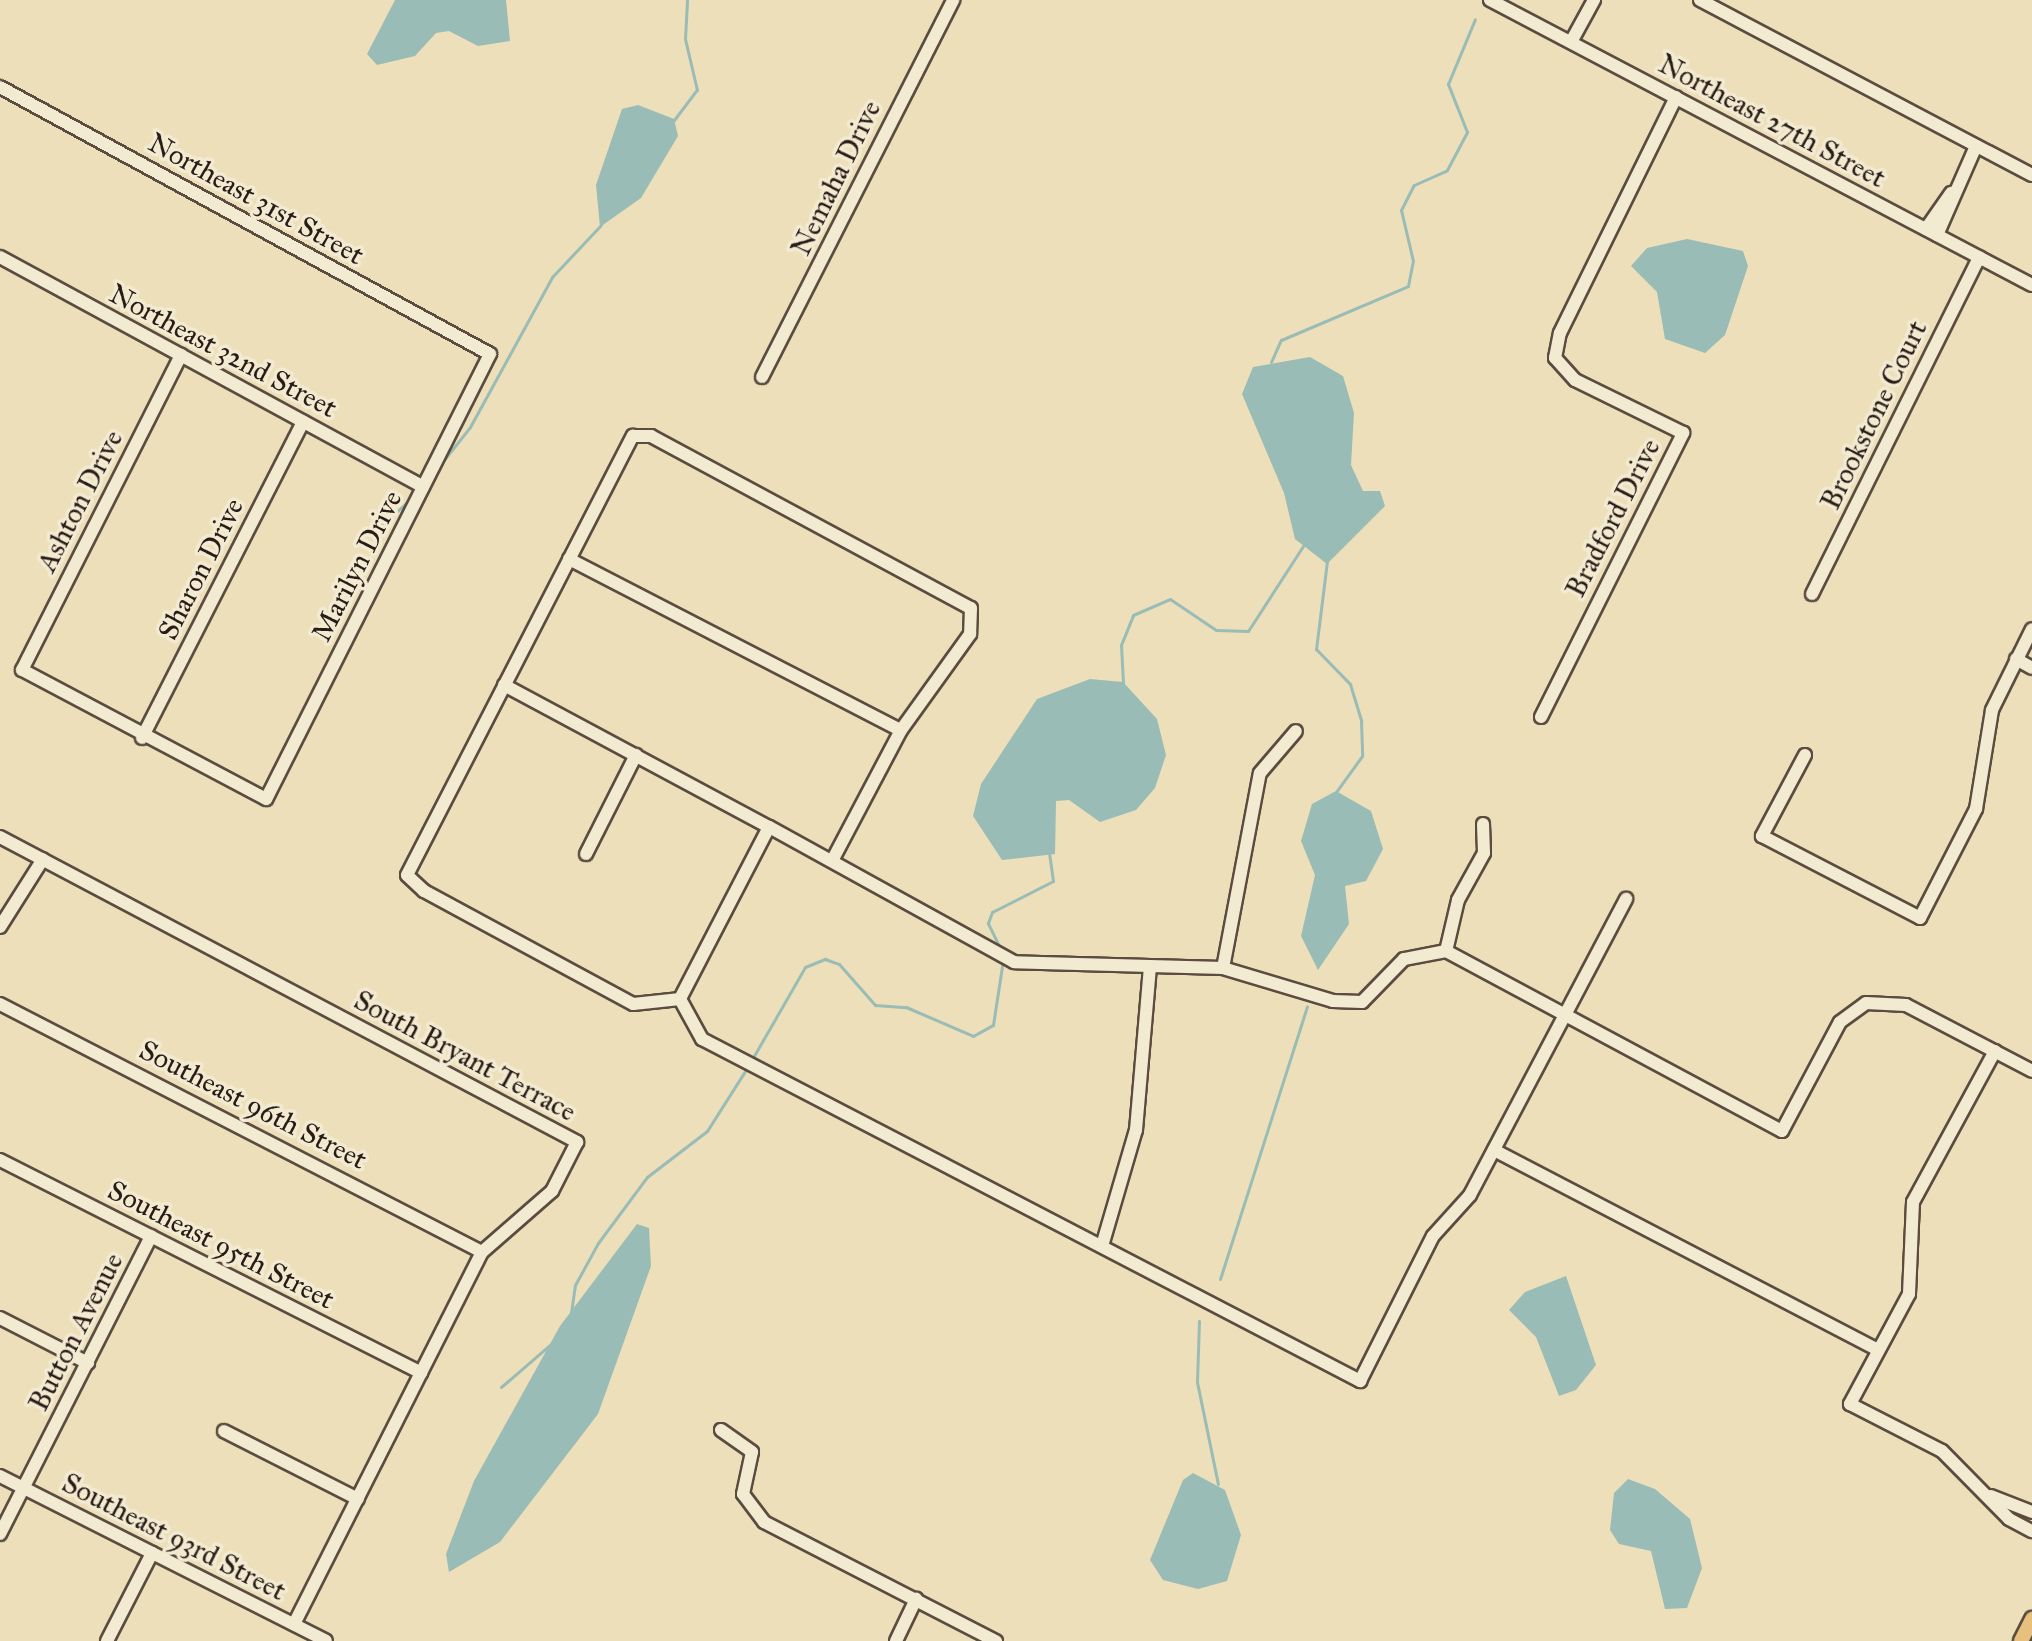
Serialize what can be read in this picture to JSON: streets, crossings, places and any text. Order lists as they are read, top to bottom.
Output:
{
  "streets": {
    "street": [
      "Northeast 27th Street",
      "Nemaha Drive",
      "Northeast 31st Street",
      "Northeast 32nd Street",
      "Brookstone Court",
      "Ashton Drive",
      "Bradford Drive",
      "Marilyn Drive",
      "Sharon Drive",
      "South Bryant Terrace",
      "Southeast 96th Street",
      "Southeast 95th Street",
      "Button Avenue",
      "Southeast 93rd Street"
    ]
  },
  "crossings": [
    ["Northeast 27th Street", "Brookstone Court"],
    ["Northeast 27th Street", "Bradford Drive"],
    ["Northeast 31st Street", "Marilyn Drive"],
    ["Northeast 32nd Street", "Ashton Drive"],
    ["Northeast 32nd Street", "Marilyn Drive"],
    ["Northeast 32nd Street", "Sharon Drive"],
    ["Ashton Drive", "Marilyn Drive"],
    ["Ashton Drive", "Sharon Drive"],
    ["Marilyn Drive", "Sharon Drive"],
    ["South Bryant Terrace", "Southeast 96th Street"],
    ["South Bryant Terrace", "Southeast 95th Street"],
    ["South Bryant Terrace", "Southeast 93rd Street"],
    ["Southeast 95th Street", "Button Avenue"],
    ["Button Avenue", "Southeast 93rd Street"]
  ]
}
